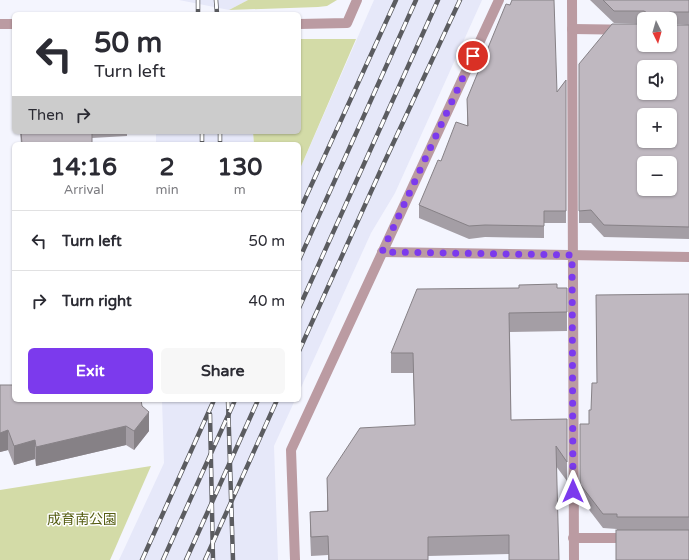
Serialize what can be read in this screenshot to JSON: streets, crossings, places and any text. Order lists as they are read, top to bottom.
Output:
{
  "parks": ["成育南公園"],
  "north": "bottom",
  "page": {
    "map_buttons": ["+", "−"],
    "turn": ["50 m", "Turn left"],
    "then": "Then",
    "eta": [
      "14:16",
      "Arrival",
      "2",
      "min",
      "130",
      "m"
    ],
    "list": [
      {
        "name": "Turn left",
        "value": "50 m"
      },
      {
        "name": "Turn right",
        "value": "40 m"
      }
    ],
    "buttons": ["Exit", "Share"]
  }
}
